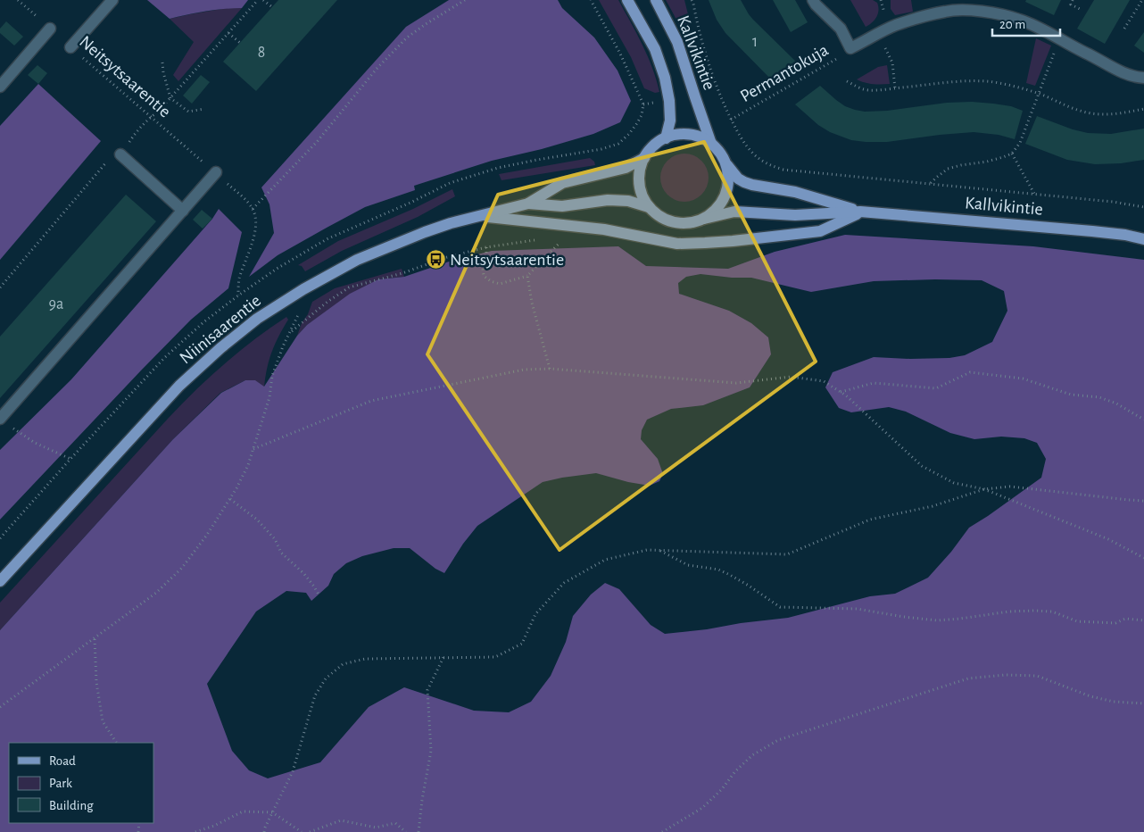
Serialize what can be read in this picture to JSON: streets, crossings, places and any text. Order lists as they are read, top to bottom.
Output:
{
  "streets": {
    "main road": ["Kallvikintie", "Niinisaarentie"],
    "path": ["Permantokuja", "Neitsytsaarentie"]
  },
  "crossings": [
    ["Kallvikintie", "Niinisaarentie"]
  ],
  "places": {
    "bus stop": ["Neitsytsaarentie"]
  },
  "house_numbers": ["1", "8", "9a"],
  "legend": ["Road", "Park", "Building"],
  "scale_bar": "20 m"
}
